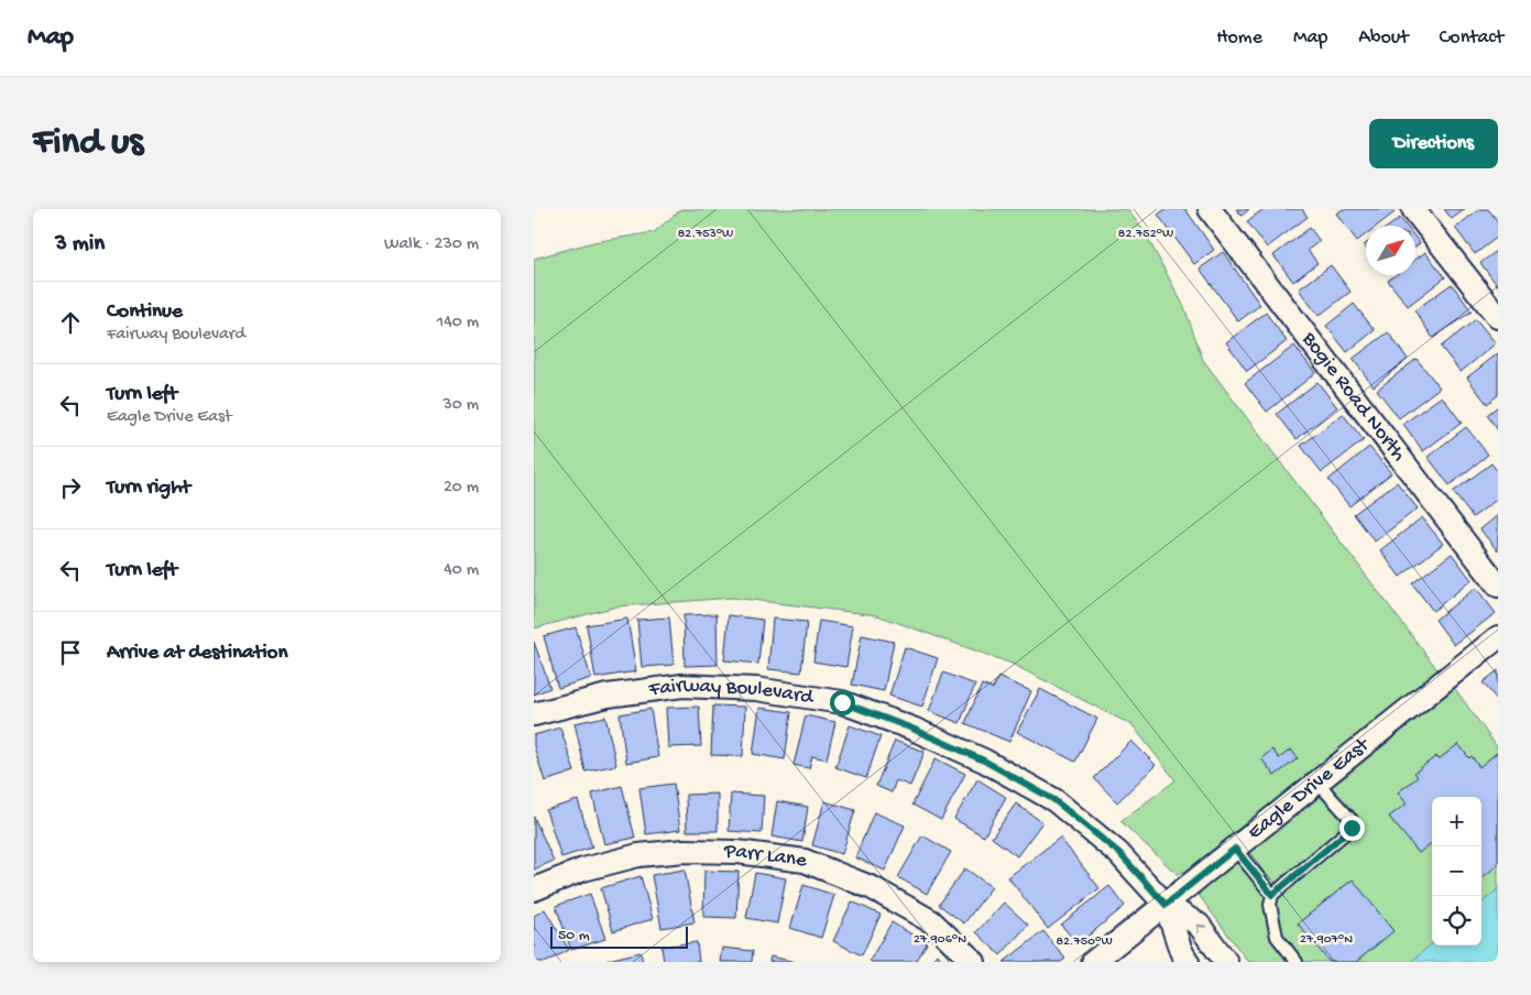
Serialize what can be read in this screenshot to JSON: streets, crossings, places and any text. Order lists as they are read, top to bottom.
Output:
{
  "streets": {
    "street": [
      "Bogie Road North",
      "Fairway Boulevard",
      "Eagle Drive East",
      "Parr Lane"
    ]
  },
  "crossings": [
    ["Fairway Boulevard", "Eagle Drive East"]
  ],
  "scale_bar": "50 m",
  "north": "top right",
  "page": {
    "header": "Map",
    "nav": [
      "Home",
      "Map",
      "About",
      "Contact"
    ],
    "buttons": "Directions",
    "title": "Find us",
    "heading": ["3 min", "Walk · 230 m"],
    "list": [
      ["Continue", "Fairway Boulevard", "140 m"],
      ["Turn left", "Eagle Drive East", "30 m"],
      ["Turn right", "20 m"],
      ["Turn left", "40 m"],
      "Arrive at destination"
    ],
    "map_buttons": ["+", "−"],
    "scale": "50 m"
  },
  "coordinates": [
    "82.753°W",
    "82.752°W",
    "27.906°N",
    "27.907°N",
    "82.750°W"
  ]
}
